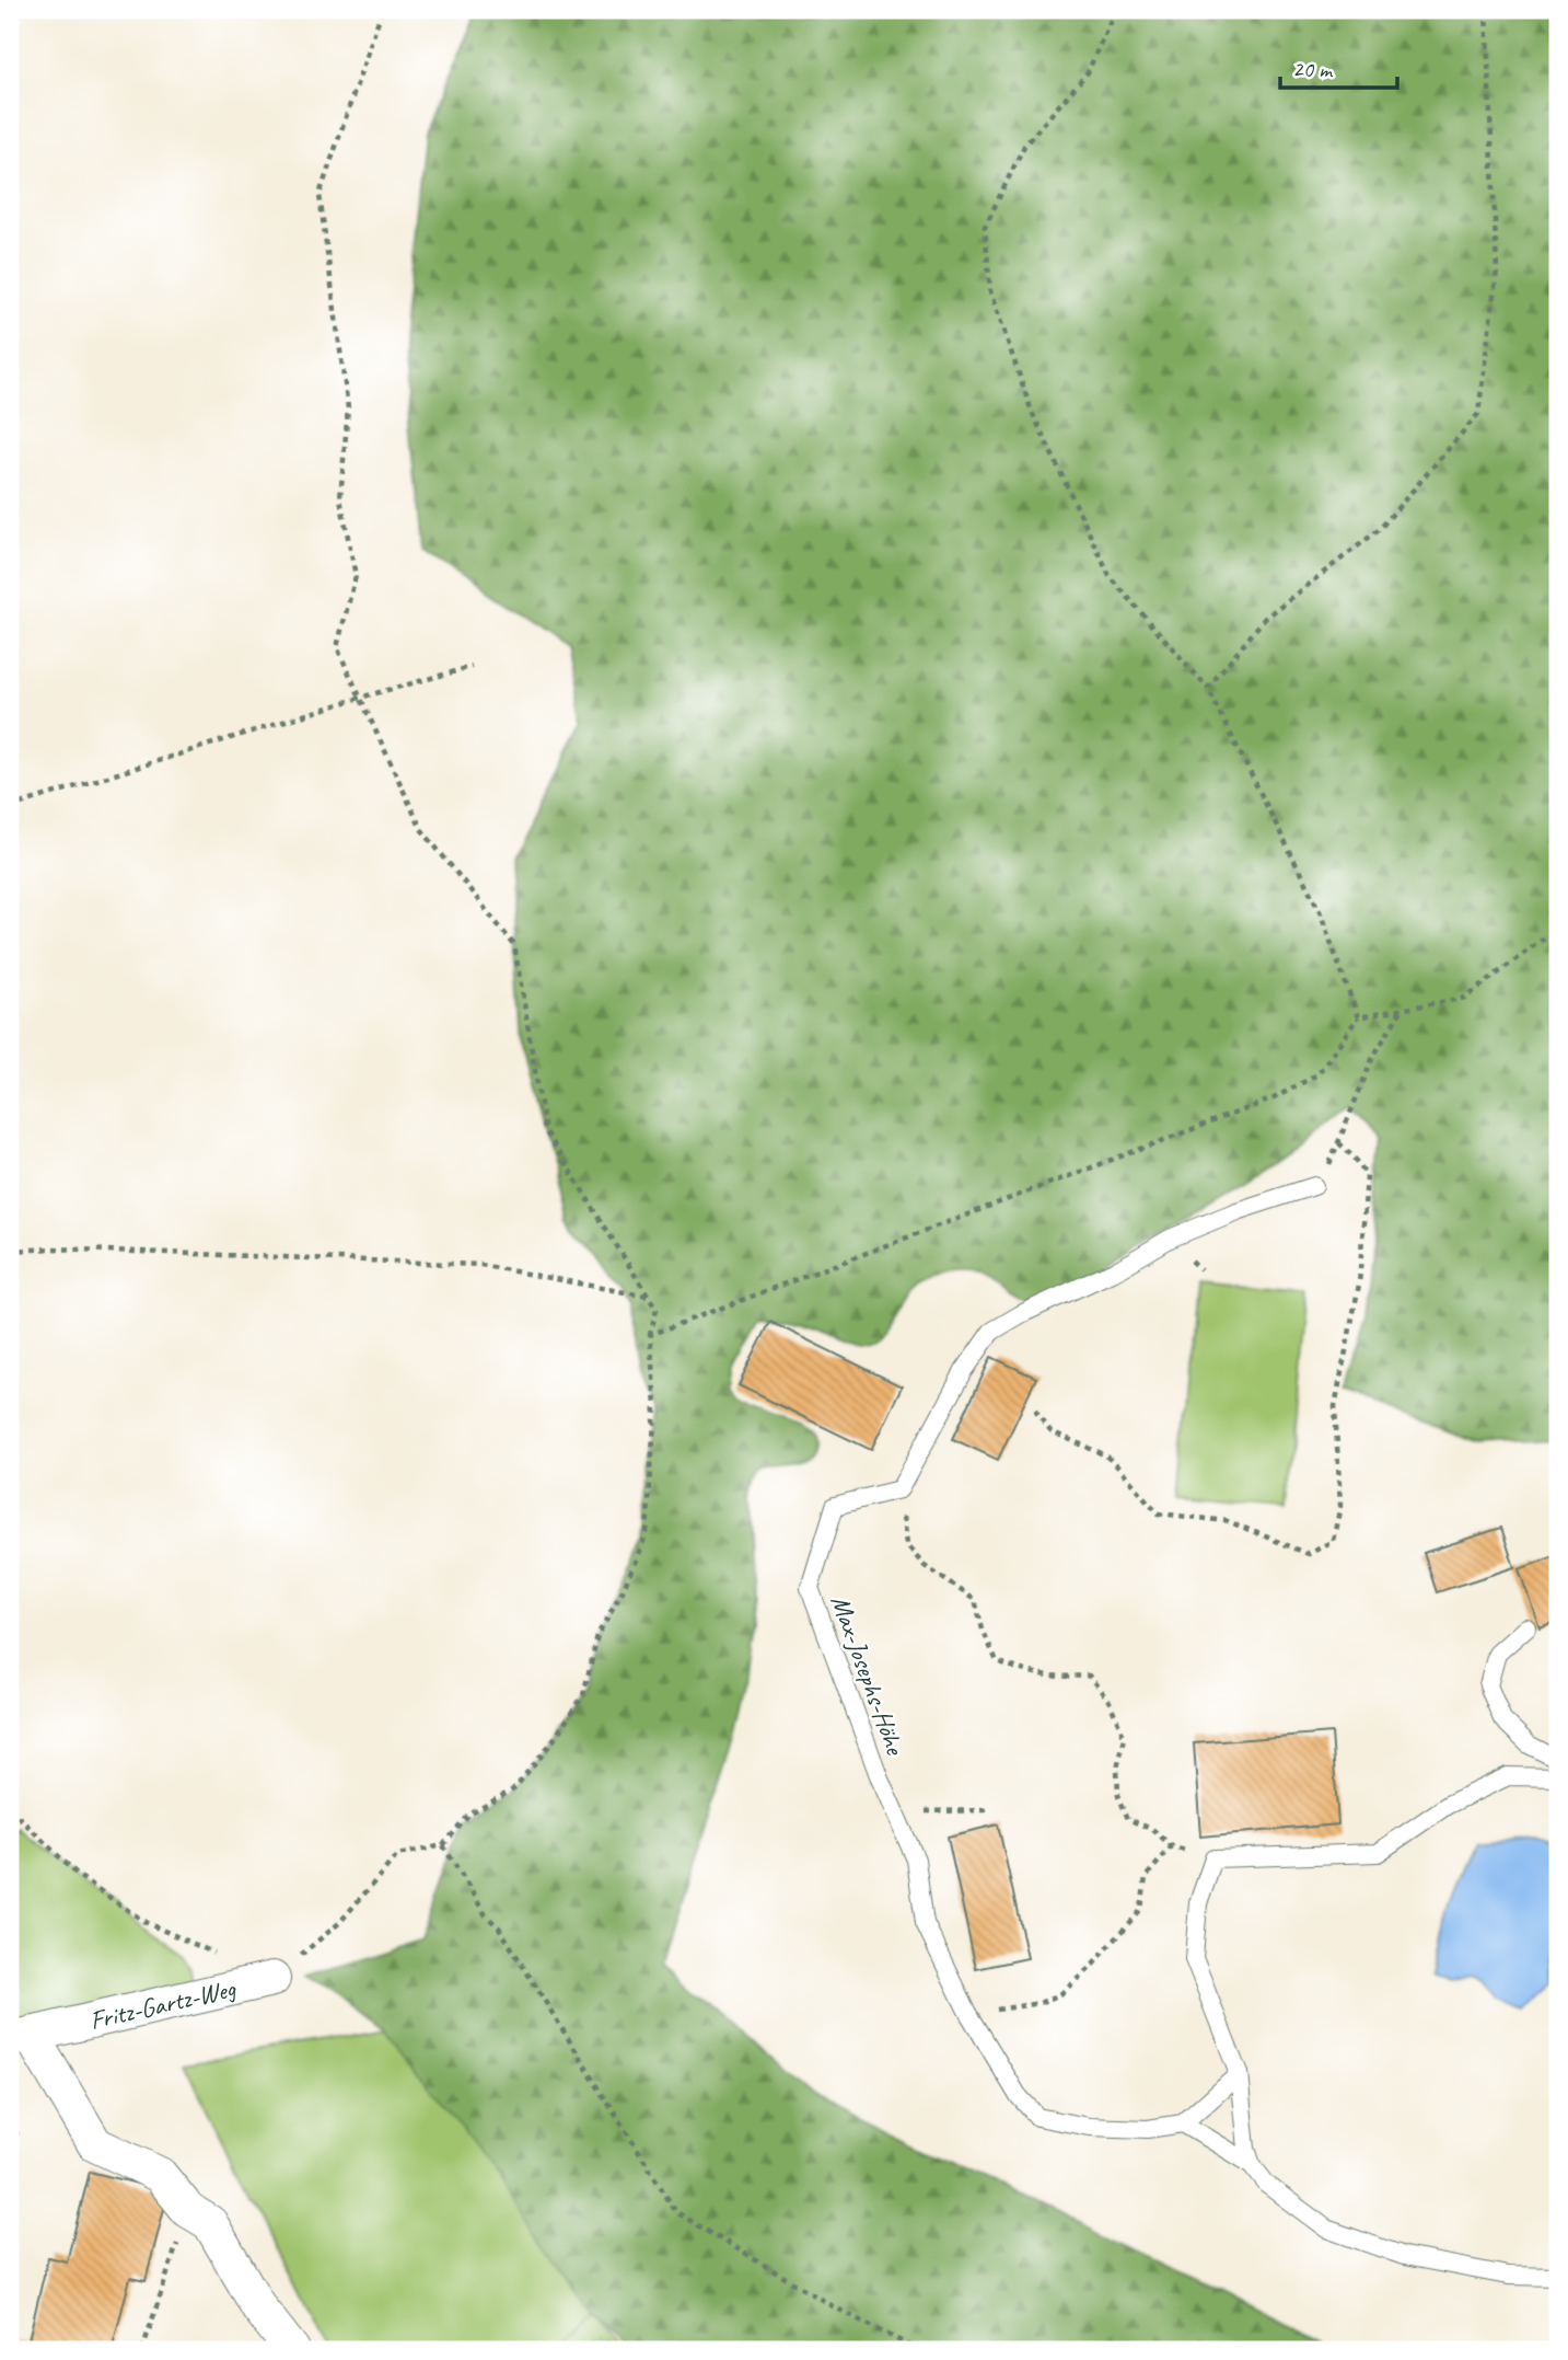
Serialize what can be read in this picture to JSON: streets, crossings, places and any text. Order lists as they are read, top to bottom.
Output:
{
  "streets": {
    "street": ["Fritz-Gartz-Weg"],
    "lane": ["Max-Josephs-Höhe"]
  },
  "scale_bar": "20 m"
}
